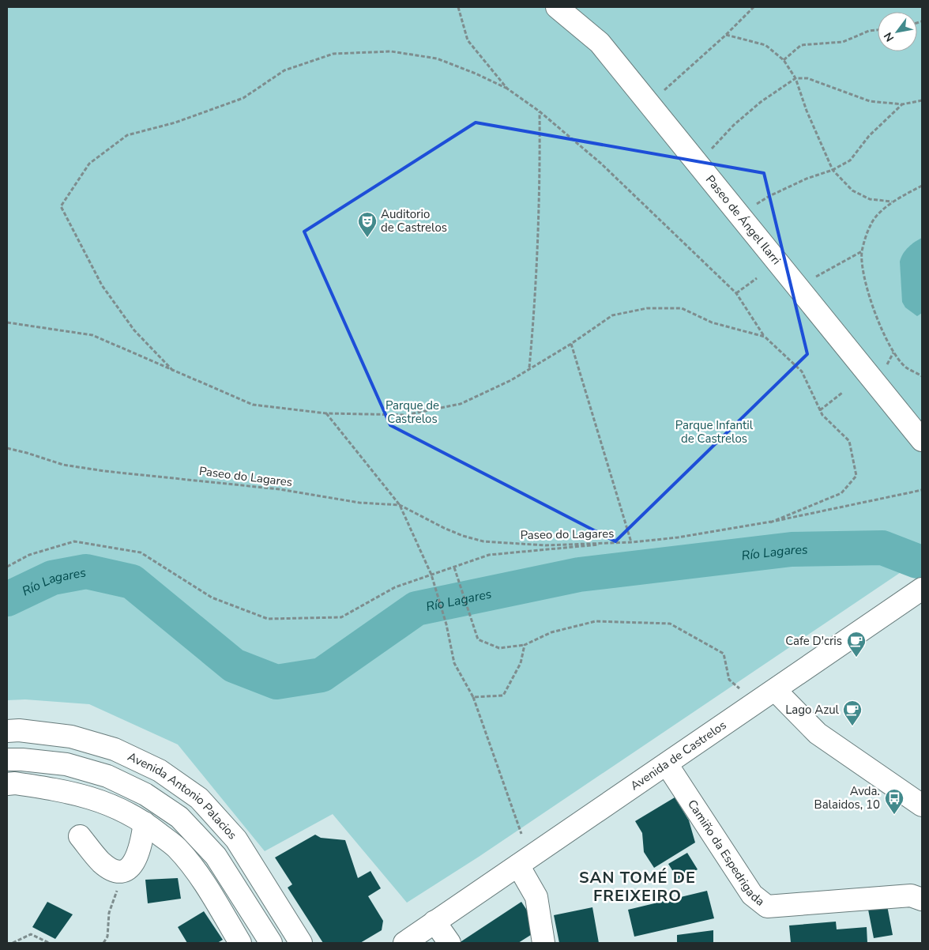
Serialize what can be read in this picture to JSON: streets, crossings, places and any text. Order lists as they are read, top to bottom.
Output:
{
  "streets": {
    "main road": [
      "Paseo de Ángel Ilarri",
      "Avenida de Castrelos",
      "Avenida Antonio Palacios",
      "Camiño da Espedrigada"
    ],
    "path": ["Paseo do Lagares"]
  },
  "crossings": [
    ["Avenida de Castrelos", "Camiño da Espedrigada"]
  ],
  "districts": ["SAN TOMÉ DE FREIXEIRO"],
  "water": ["Río Lagares"],
  "parks": ["Parque de Castrelos", "Parque Infantil de Castrelos"],
  "places": {
    "theatre": ["Auditorio de Castrelos"],
    "cafe": ["Cafe D'cris", "Lago Azul"],
    "bus stop": ["Avda. Balaidos, 10"]
  },
  "north": "bottom left"
}
